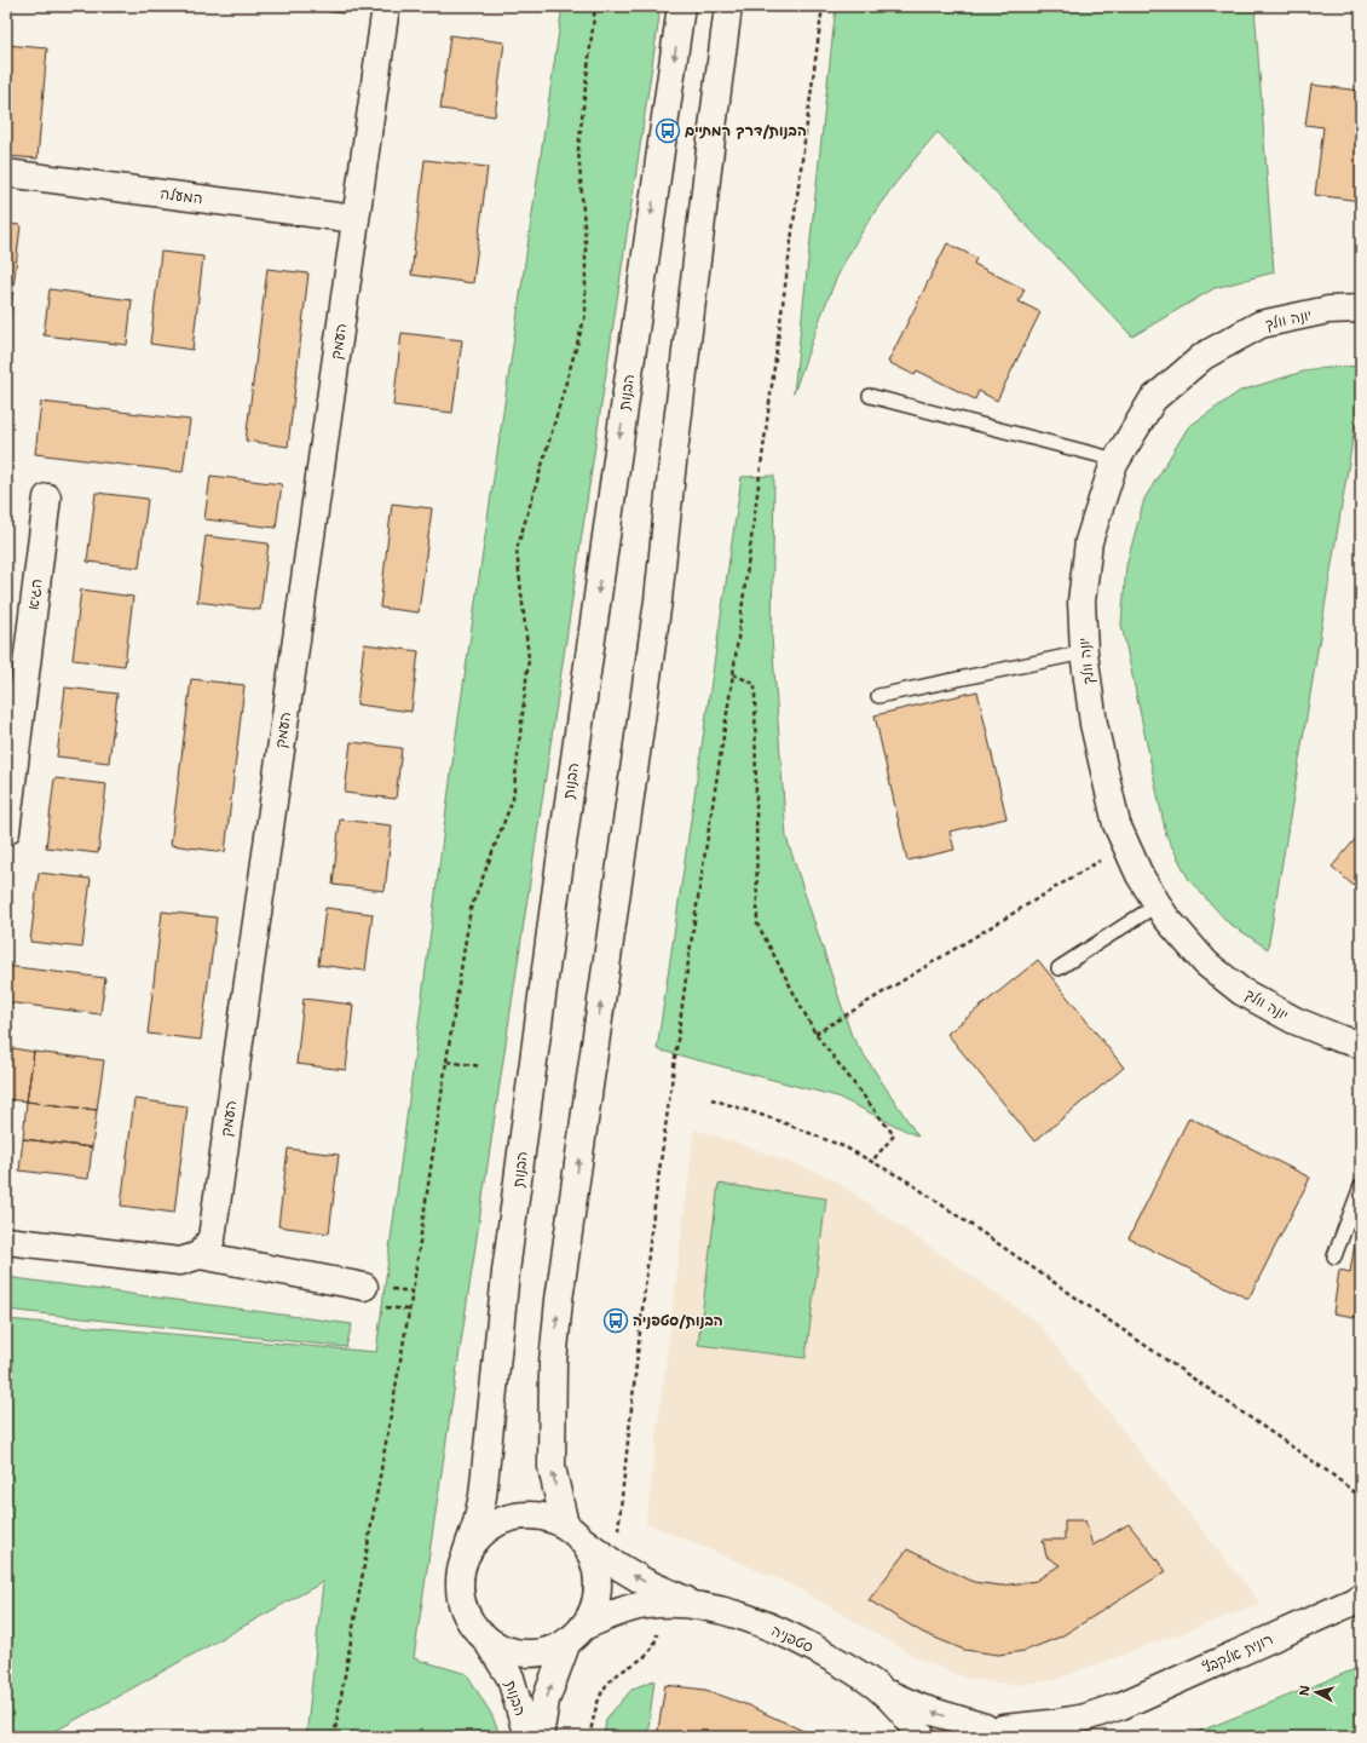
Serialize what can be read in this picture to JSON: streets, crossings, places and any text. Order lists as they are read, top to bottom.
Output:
{
  "streets": {
    "street": [
      "המעלה",
      "יונה וולך",
      "העמק",
      "הבנות",
      "הגיא",
      "סטפניה",
      "רונית אלקבץ"
    ]
  },
  "crossings": [
    ["המעלה", "העמק"],
    ["הבנות", "סטפניה"],
    ["סטפניה", "רונית אלקבץ"]
  ],
  "places": {
    "bus stop": ["הבנות/דרך רמתיים", "הבנות/סטפניה"]
  },
  "north": "left"
}
